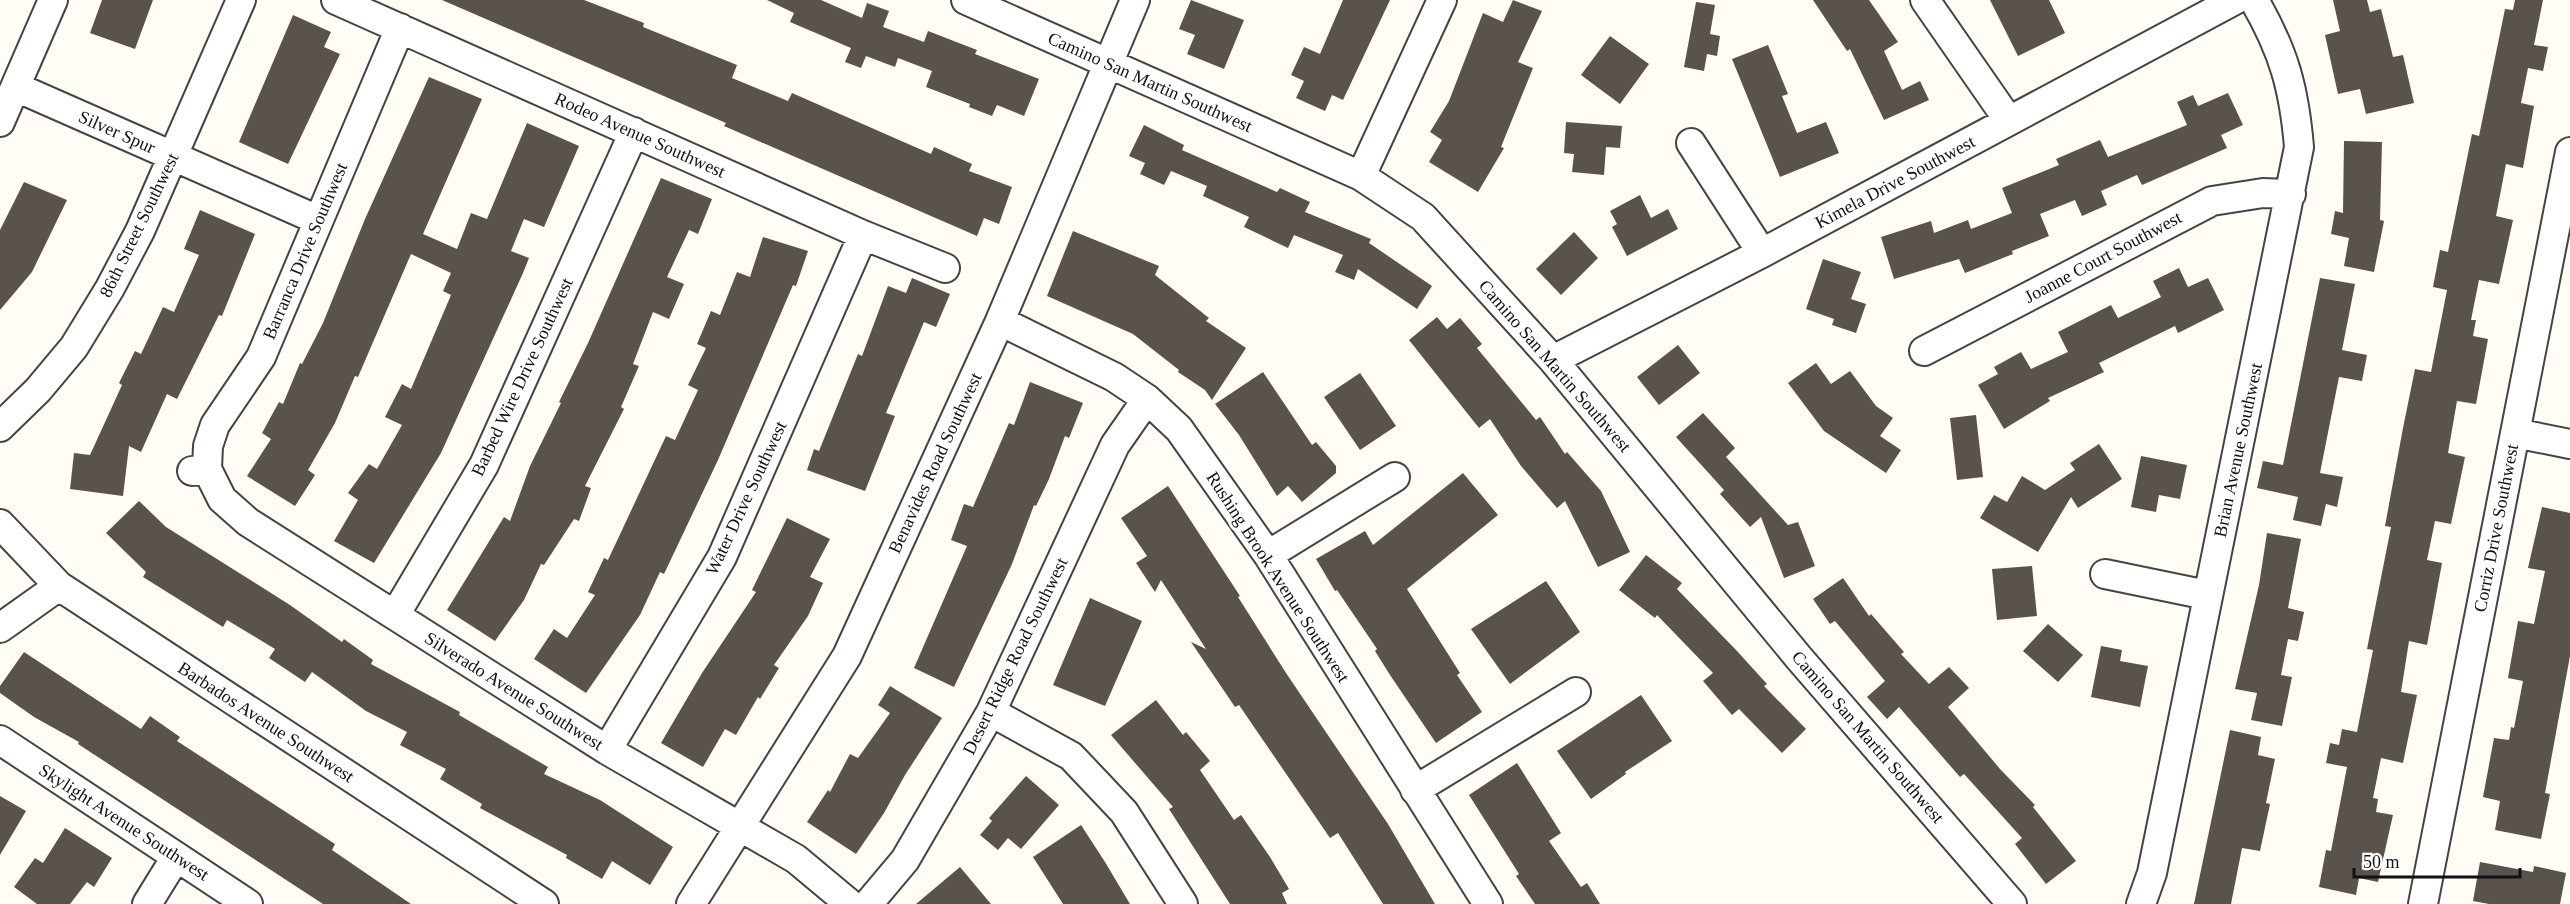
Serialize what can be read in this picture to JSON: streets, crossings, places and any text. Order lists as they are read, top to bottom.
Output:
{
  "streets": {
    "street": [
      "Camino San Martin Southwest",
      "Silver Spur",
      "Rodeo Avenue Southwest",
      "Kimela Drive Southwest",
      "86th Street Southwest",
      "Barranca Drive Southwest",
      "Joanne Court Southwest",
      "Barbed Wire Drive Southwest",
      "Brian Avenue Southwest",
      "Benavides Road Southwest",
      "Water Drive Southwest",
      "Corriz Drive Southwest",
      "Rushing Brook Avenue Southwest",
      "Desert Ridge Road Southwest",
      "Silverado Avenue Southwest",
      "Barbados Avenue Southwest",
      "Skylight Avenue Southwest"
    ]
  },
  "crossings": [
    ["Camino San Martin Southwest", "Kimela Drive Southwest"],
    ["Camino San Martin Southwest", "Benavides Road Southwest"],
    ["Silver Spur", "86th Street Southwest"],
    ["Silver Spur", "Barranca Drive Southwest"],
    ["Rodeo Avenue Southwest", "Barranca Drive Southwest"],
    ["Rodeo Avenue Southwest", "Barbed Wire Drive Southwest"],
    ["Rodeo Avenue Southwest", "Water Drive Southwest"],
    ["Barranca Drive Southwest", "Silverado Avenue Southwest"],
    ["Joanne Court Southwest", "Brian Avenue Southwest"],
    ["Barbed Wire Drive Southwest", "Silverado Avenue Southwest"],
    ["Benavides Road Southwest", "Rushing Brook Avenue Southwest"],
    ["Benavides Road Southwest", "Silverado Avenue Southwest"],
    ["Water Drive Southwest", "Silverado Avenue Southwest"],
    ["Rushing Brook Avenue Southwest", "Desert Ridge Road Southwest"]
  ],
  "scale_bar": "50 m"
}
